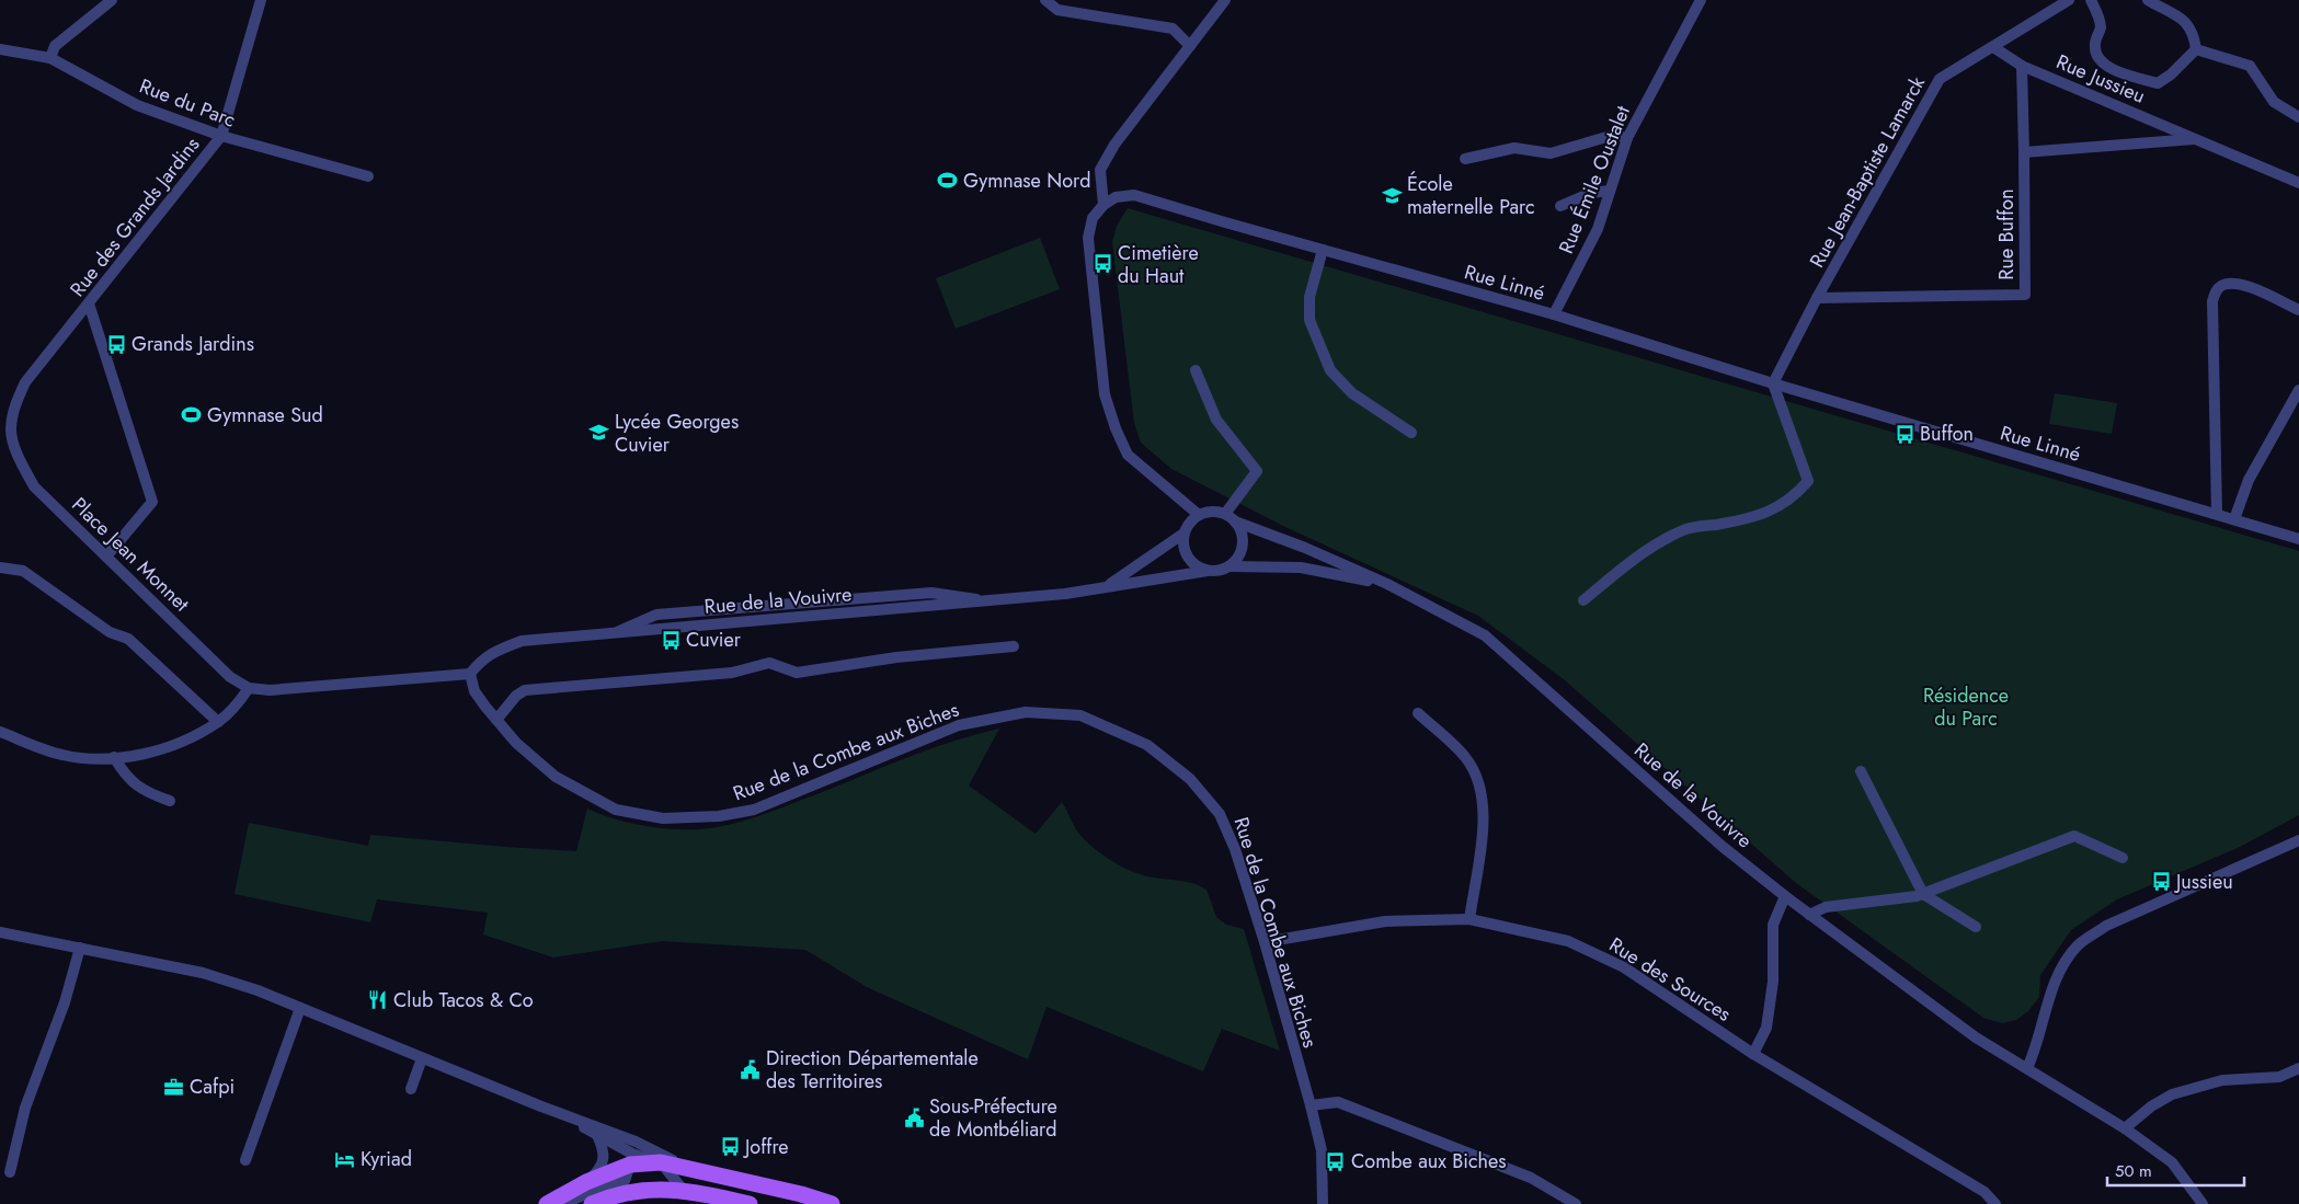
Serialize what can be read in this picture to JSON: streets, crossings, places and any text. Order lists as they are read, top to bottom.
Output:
{
  "streets": {
    "street": [
      "Rue Jussieu",
      "Rue du Parc",
      "Rue Jean-Baptiste Lamarck",
      "Rue Émile Oustalet",
      "Rue des Grands Jardins",
      "Rue Buffon",
      "Rue Linné",
      "Place Jean Monnet",
      "Rue de la Vouivre",
      "Rue de la Combe aux Biches",
      "Rue des Sources"
    ]
  },
  "crossings": [
    ["Rue Jussieu", "Rue Jean-Baptiste Lamarck"],
    ["Rue Jussieu", "Rue Buffon"],
    ["Rue du Parc", "Rue des Grands Jardins"],
    ["Rue Jean-Baptiste Lamarck", "Rue Buffon"],
    ["Rue Jean-Baptiste Lamarck", "Rue Linné"],
    ["Rue Émile Oustalet", "Rue Linné"],
    ["Rue des Grands Jardins", "Place Jean Monnet"],
    ["Rue de la Vouivre", "Rue de la Combe aux Biches"],
    ["Rue de la Combe aux Biches", "Rue des Sources"]
  ],
  "parks": ["Résidence du Parc"],
  "places": {
    "sports": ["Gymnase Nord", "Gymnase Sud"],
    "school or university": ["École maternelle Parc", "Lycée Georges Cuvier"],
    "bus stop": [
      "Cimetière du Haut",
      "Grands Jardins",
      "Buffon",
      "Cuvier",
      "Jussieu",
      "Joffre",
      "Combe aux Biches"
    ],
    "restaurant": ["Club Tacos & Co"],
    "public building": ["Direction Départementale des Territoires", "Sous-Préfecture de Montbéliard"],
    "office": ["Cafpi"],
    "hotel": ["Kyriad"]
  },
  "scale_bar": "50 m"
}
